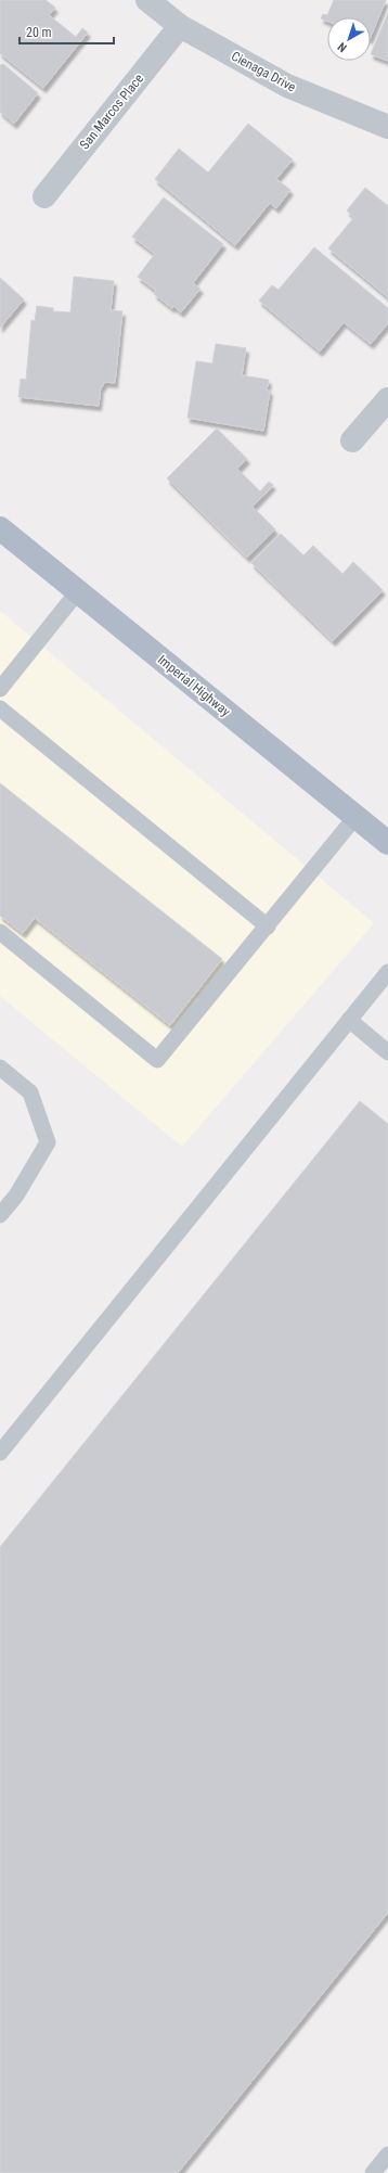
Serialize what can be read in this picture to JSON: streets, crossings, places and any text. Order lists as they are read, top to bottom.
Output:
{
  "streets": {
    "main road": ["Imperial Highway"],
    "street": ["Cienaga Drive", "San Marcos Place"]
  },
  "crossings": [
    ["Cienaga Drive", "San Marcos Place"]
  ],
  "scale_bar": "20 m",
  "north": "bottom left"
}
